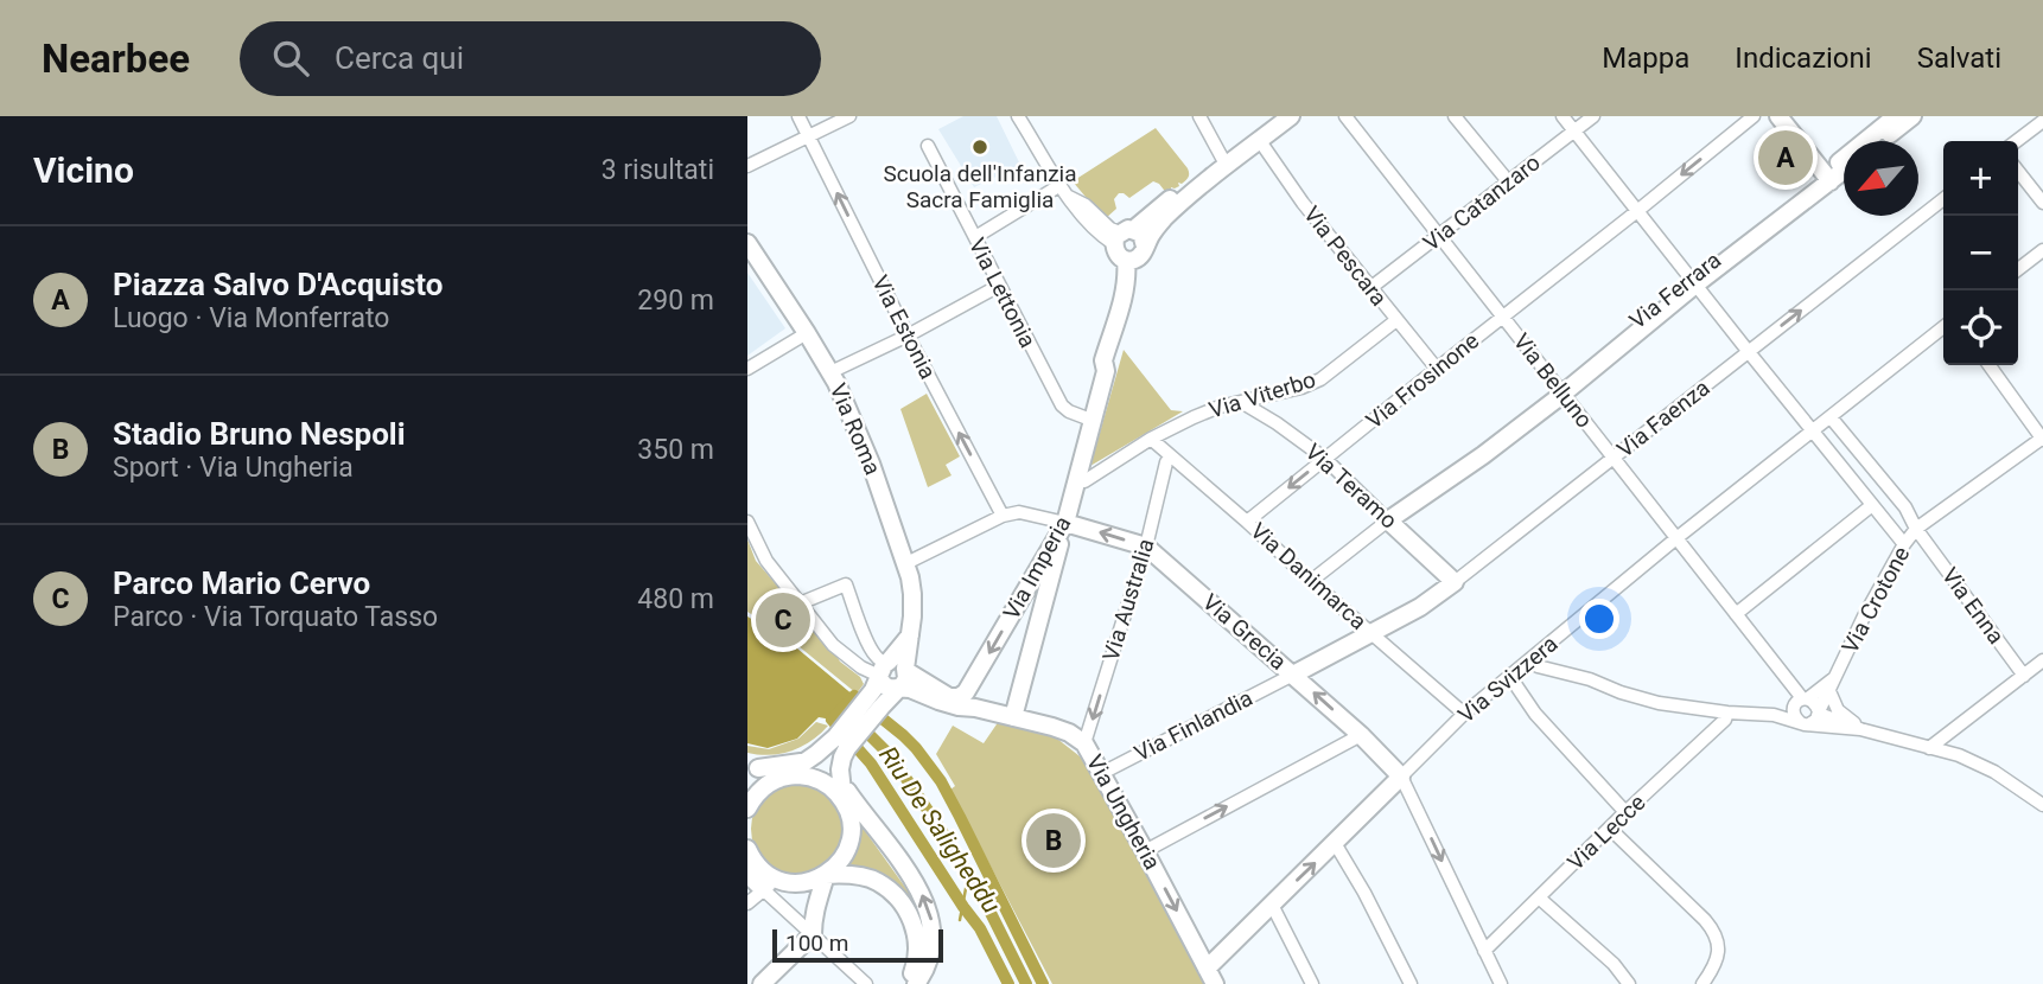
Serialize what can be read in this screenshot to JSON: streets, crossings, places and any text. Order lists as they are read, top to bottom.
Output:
{
  "streets": {
    "street": [
      "Via Catanzaro",
      "Via Pescara",
      "Via Ferrara",
      "Via Lettonia",
      "Via Estonia",
      "Via Frosinone",
      "Via Belluno",
      "Via Viterbo",
      "Via Faenza",
      "Via Roma",
      "Via Teramo",
      "Via Imperia",
      "Via Danimarca",
      "Via Australia",
      "Via Crotone",
      "Via Enna",
      "Via Grecia",
      "Via Svizzera",
      "Via Finlandia",
      "Via Ungheria",
      "Via Lecce"
    ]
  },
  "crossings": [
    ["Via Catanzaro", "Via Pescara"],
    ["Via Catanzaro", "Via Belluno"],
    ["Via Pescara", "Via Frosinone"],
    ["Via Pescara", "Via Viterbo"],
    ["Via Ferrara", "Via Belluno"],
    ["Via Ferrara", "Via Teramo"],
    ["Via Ferrara", "Via Danimarca"],
    ["Via Lettonia", "Via Imperia"],
    ["Via Frosinone", "Via Belluno"],
    ["Via Frosinone", "Via Teramo"],
    ["Via Frosinone", "Via Danimarca"],
    ["Via Belluno", "Via Faenza"],
    ["Via Belluno", "Via Crotone"],
    ["Via Belluno", "Via Svizzera"],
    ["Via Viterbo", "Via Teramo"],
    ["Via Viterbo", "Via Imperia"],
    ["Via Viterbo", "Via Danimarca"],
    ["Via Faenza", "Via Teramo"],
    ["Via Faenza", "Via Danimarca"],
    ["Via Faenza", "Via Finlandia"],
    ["Via Roma", "Via Ungheria"],
    ["Via Imperia", "Via Grecia"],
    ["Via Danimarca", "Via Australia"],
    ["Via Danimarca", "Via Svizzera"],
    ["Via Danimarca", "Via Finlandia"],
    ["Via Australia", "Via Grecia"],
    ["Via Australia", "Via Ungheria"],
    ["Via Crotone", "Via Enna"],
    ["Via Enna", "Via Svizzera"],
    ["Via Grecia", "Via Svizzera"],
    ["Via Grecia", "Via Finlandia"],
    ["Via Svizzera", "Via Ungheria"],
    ["Via Finlandia", "Via Ungheria"]
  ],
  "one_way": ["Via Estonia", "Via Frosinone", "Via Grecia"],
  "water": ["Riu De Saligheddu"],
  "places": ["Scuola dell'Infanzia Sacra Famiglia"],
  "scale_bar": "100 m",
  "north": "bottom left",
  "page": {
    "header": "Nearbee",
    "search": "Cerca qui",
    "nav": ["Mappa", "Indicazioni", "Salvati"],
    "heading": ["Vicino", "3 risultati"],
    "pins": ["A", "C", "B"],
    "map_buttons": ["+", "−"],
    "list": [
      {
        "mark": "A",
        "name": "Piazza Salvo D'Acquisto",
        "note": "Luogo · Via Monferrato",
        "value": "290 m"
      },
      {
        "mark": "B",
        "name": "Stadio Bruno Nespoli",
        "note": "Sport · Via Ungheria",
        "value": "350 m"
      },
      {
        "mark": "C",
        "name": "Parco Mario Cervo",
        "note": "Parco · Via Torquato Tasso",
        "value": "480 m"
      }
    ],
    "scale": "100 m"
  }
}
